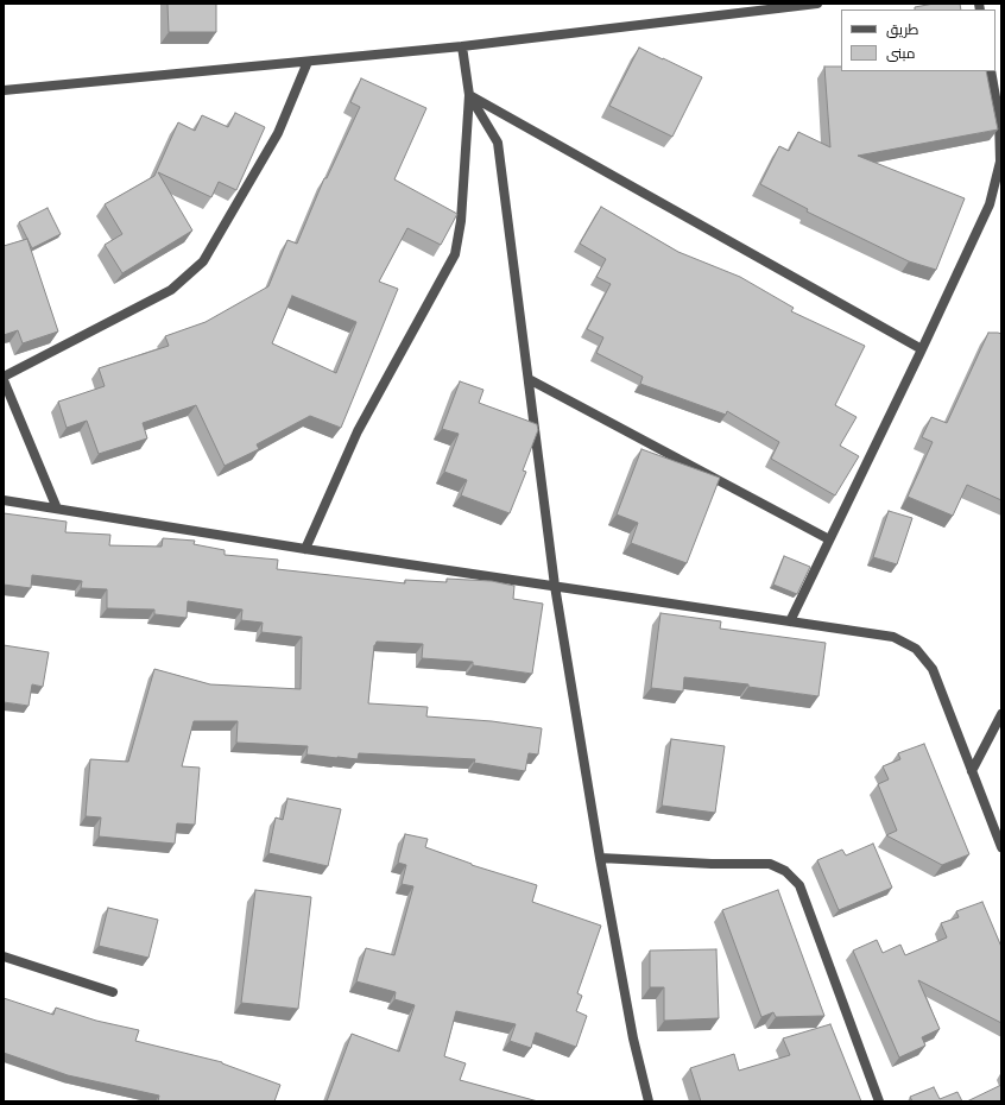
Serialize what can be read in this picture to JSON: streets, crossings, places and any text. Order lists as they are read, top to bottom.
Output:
{
  "legend": ["طريق", "مبنى"]
}
